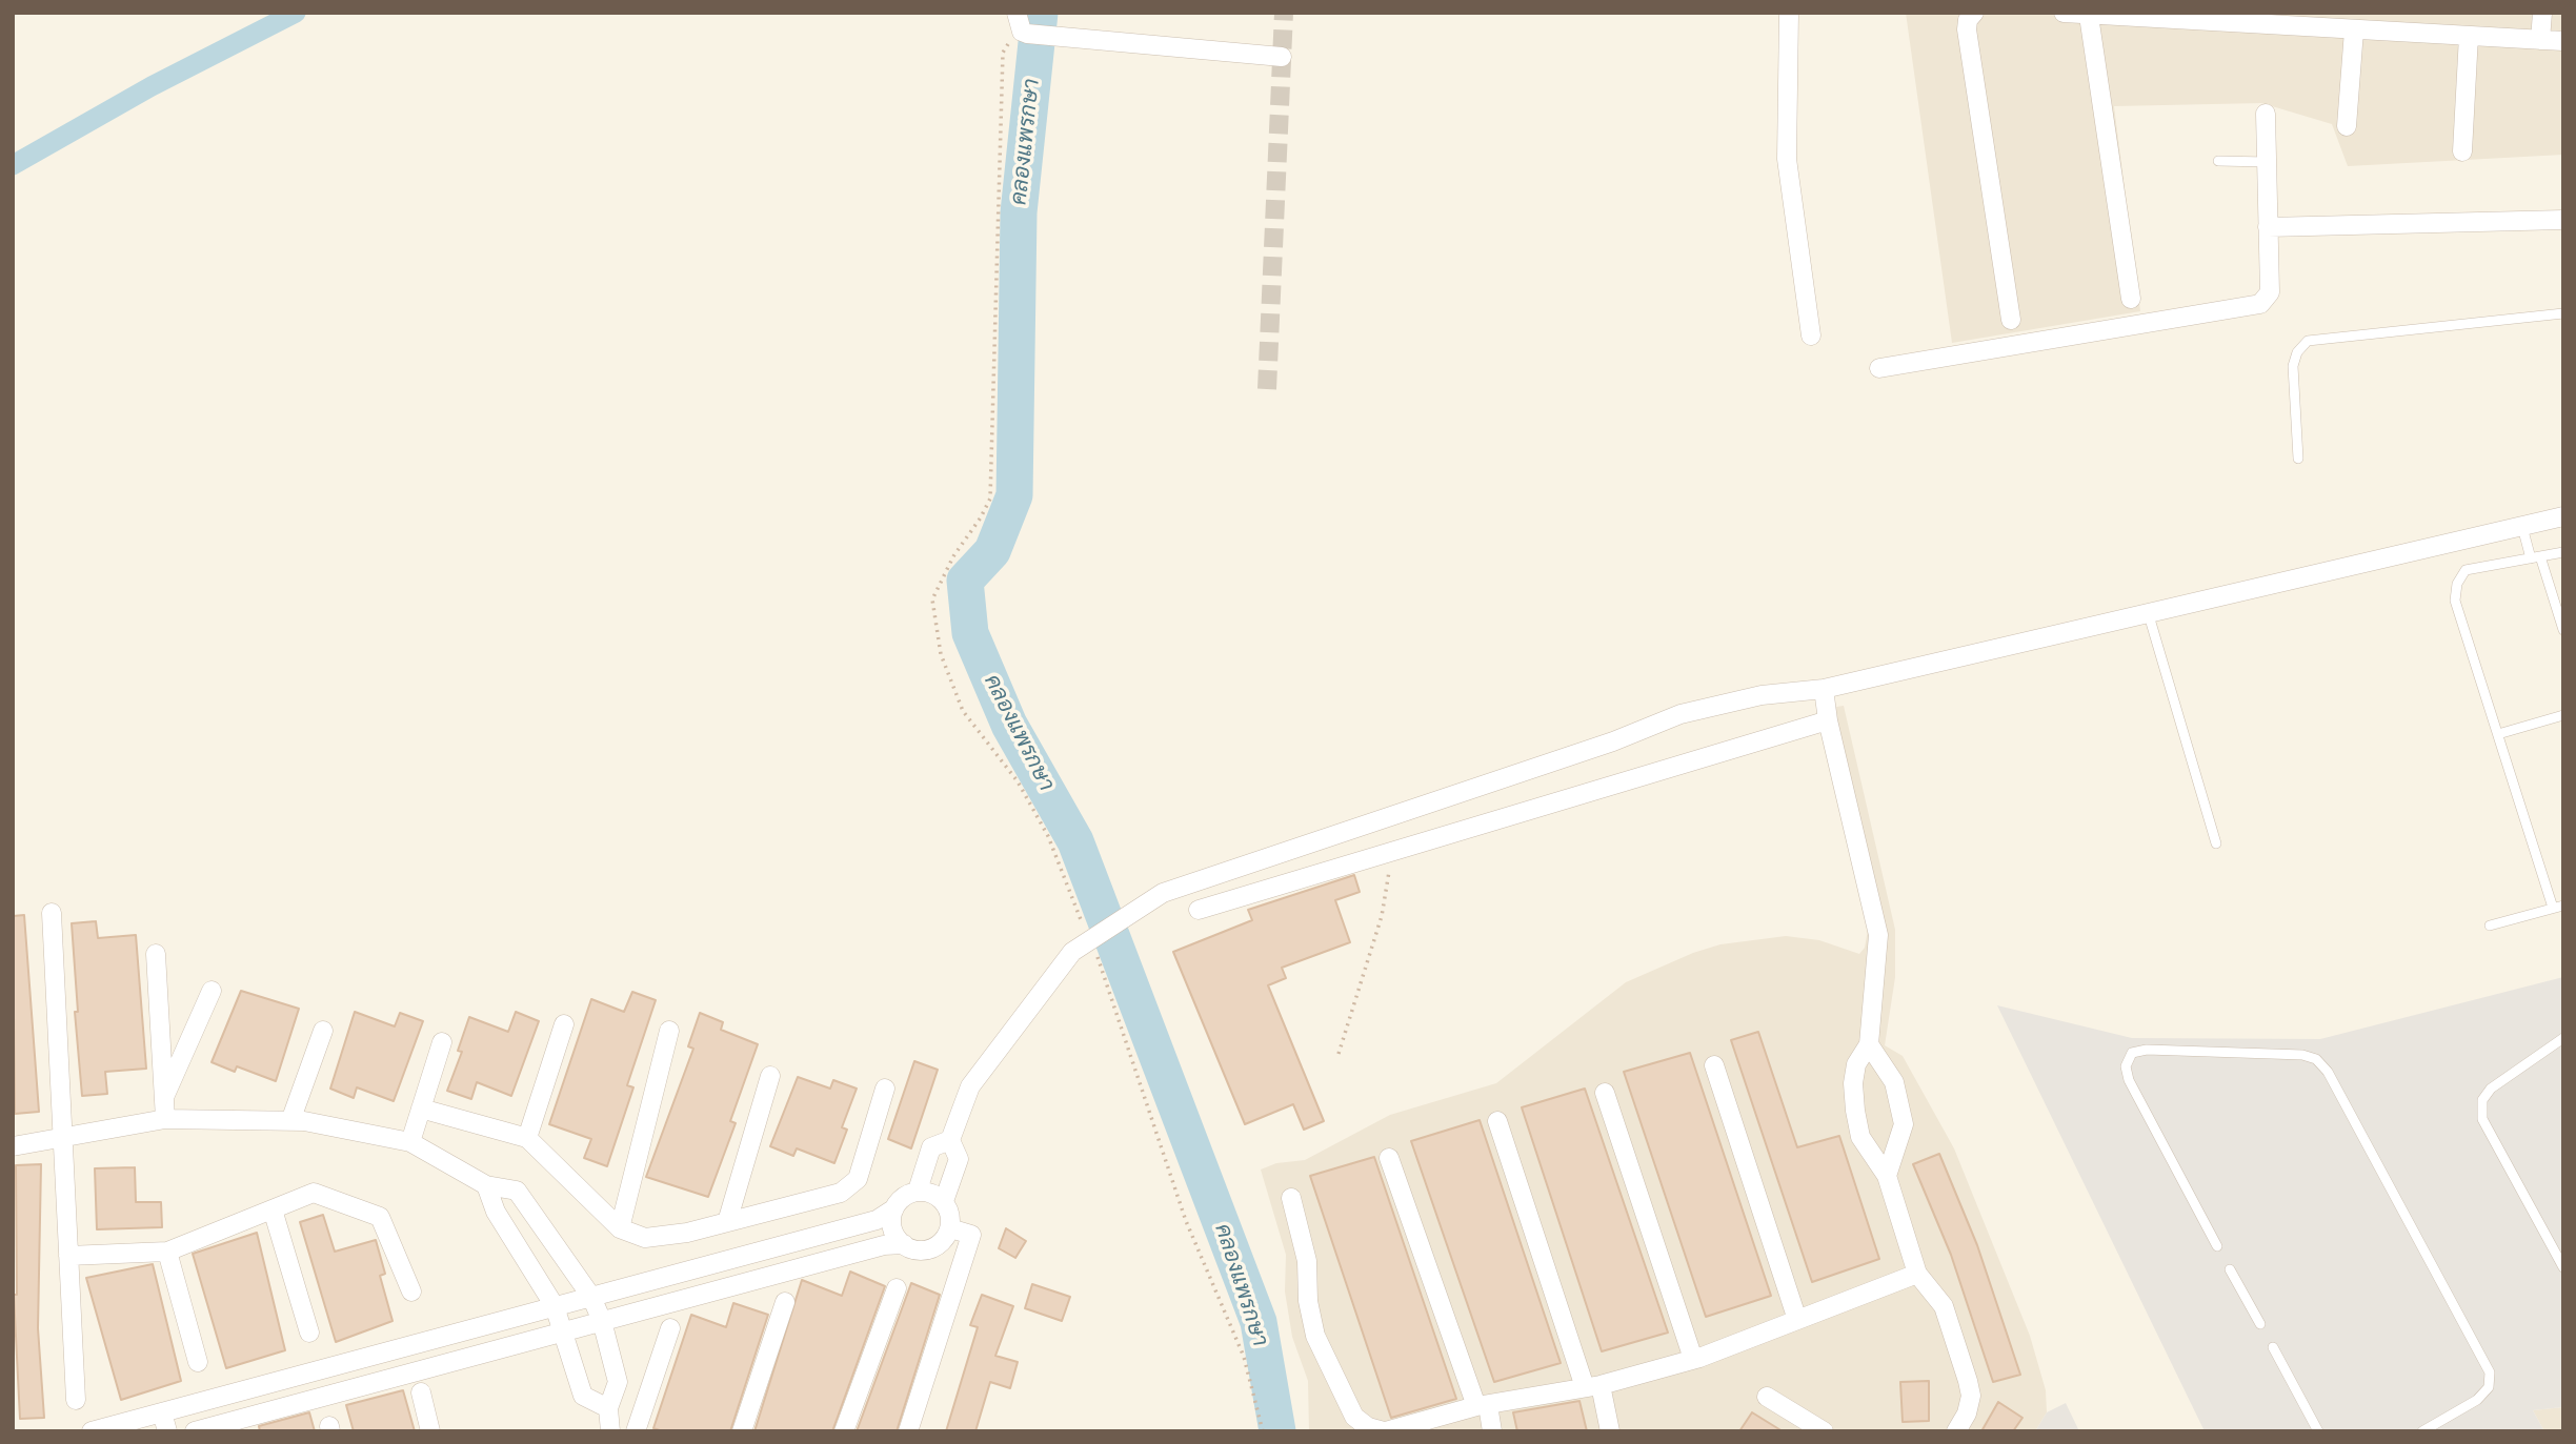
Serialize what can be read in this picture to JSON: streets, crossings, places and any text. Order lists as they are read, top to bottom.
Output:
{
  "water": ["คลองแพรกษา"]
}
